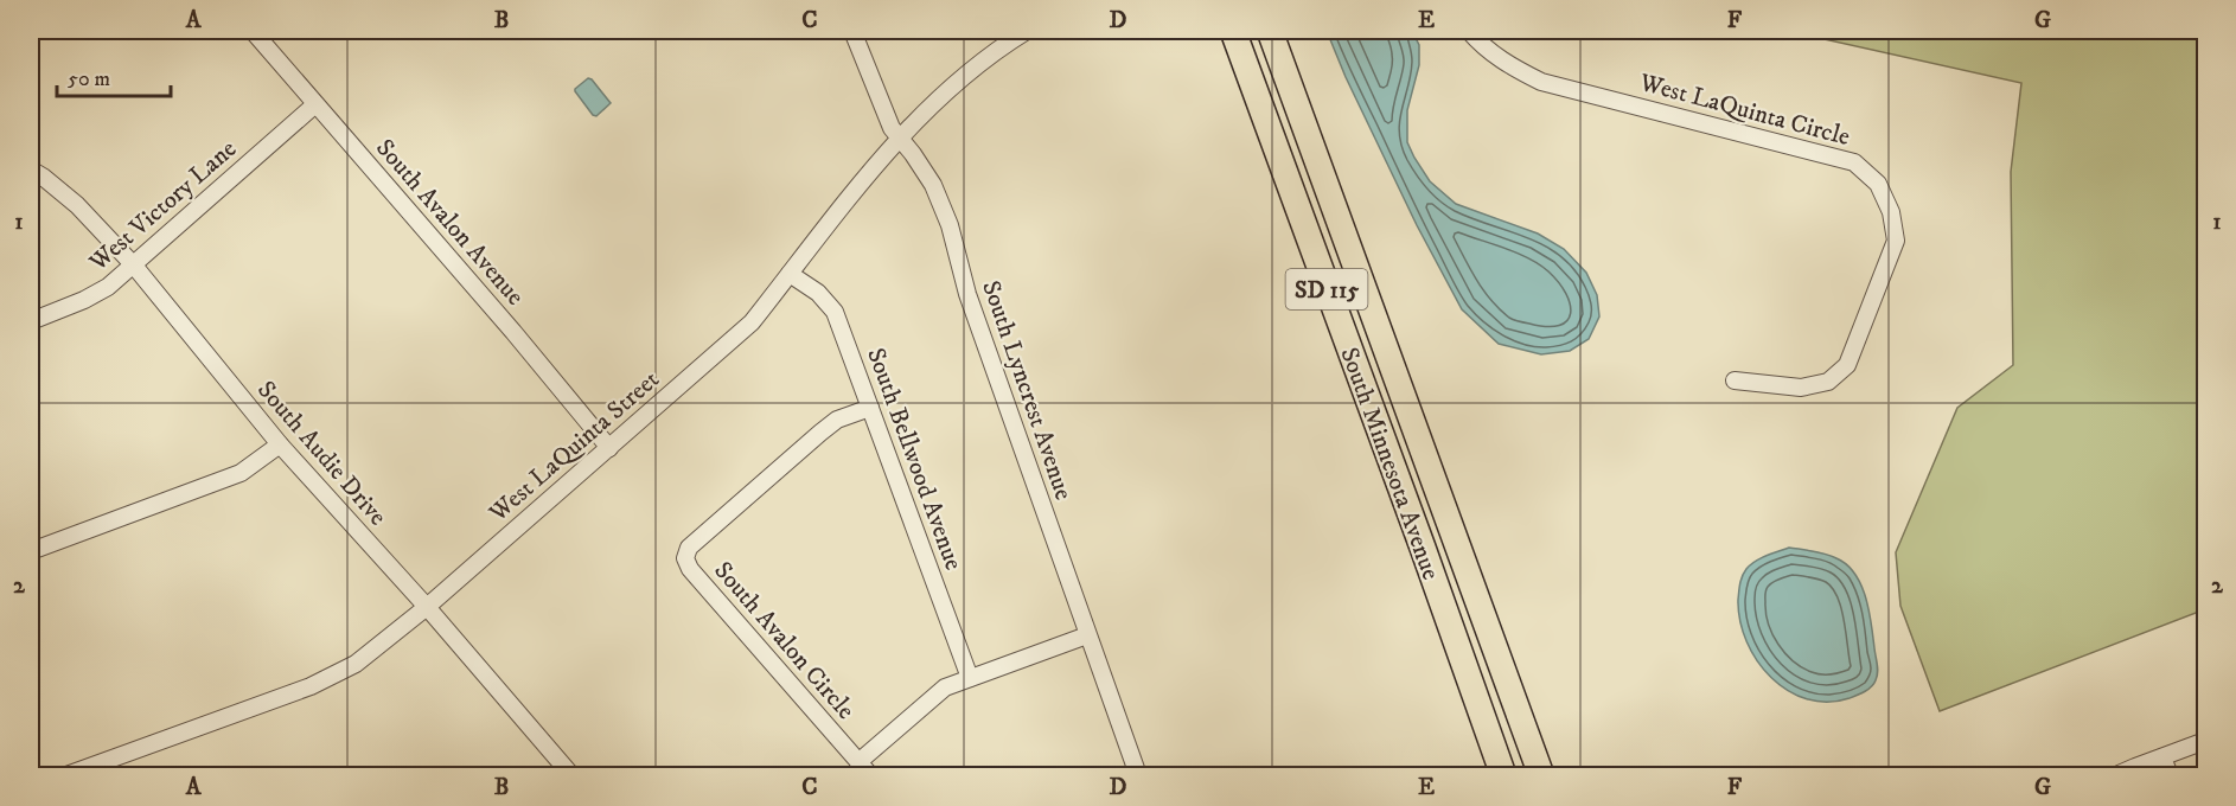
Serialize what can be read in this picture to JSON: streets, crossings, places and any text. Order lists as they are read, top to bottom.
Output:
{
  "streets": {
    "main road": ["SD 115", "South Minnesota Avenue"],
    "street": [
      "West LaQuinta Circle",
      "West Victory Lane",
      "South Avalon Avenue",
      "South Lyncrest Avenue",
      "West LaQuinta Street",
      "South Audie Drive",
      "South Bellwood Avenue",
      "South Avalon Circle"
    ]
  },
  "crossings": [
    ["West Victory Lane", "South Avalon Avenue"],
    ["West Victory Lane", "South Audie Drive"],
    ["South Avalon Avenue", "West LaQuinta Street"],
    ["South Lyncrest Avenue", "West LaQuinta Street"],
    ["West LaQuinta Street", "South Audie Drive"],
    ["West LaQuinta Street", "South Bellwood Avenue"],
    ["South Bellwood Avenue", "South Avalon Circle"]
  ],
  "scale_bar": "50 m",
  "grid": {
    "columns": [
      "A",
      "B",
      "C",
      "D",
      "E",
      "F",
      "G"
    ],
    "rows": ["1", "2"]
  }
}
